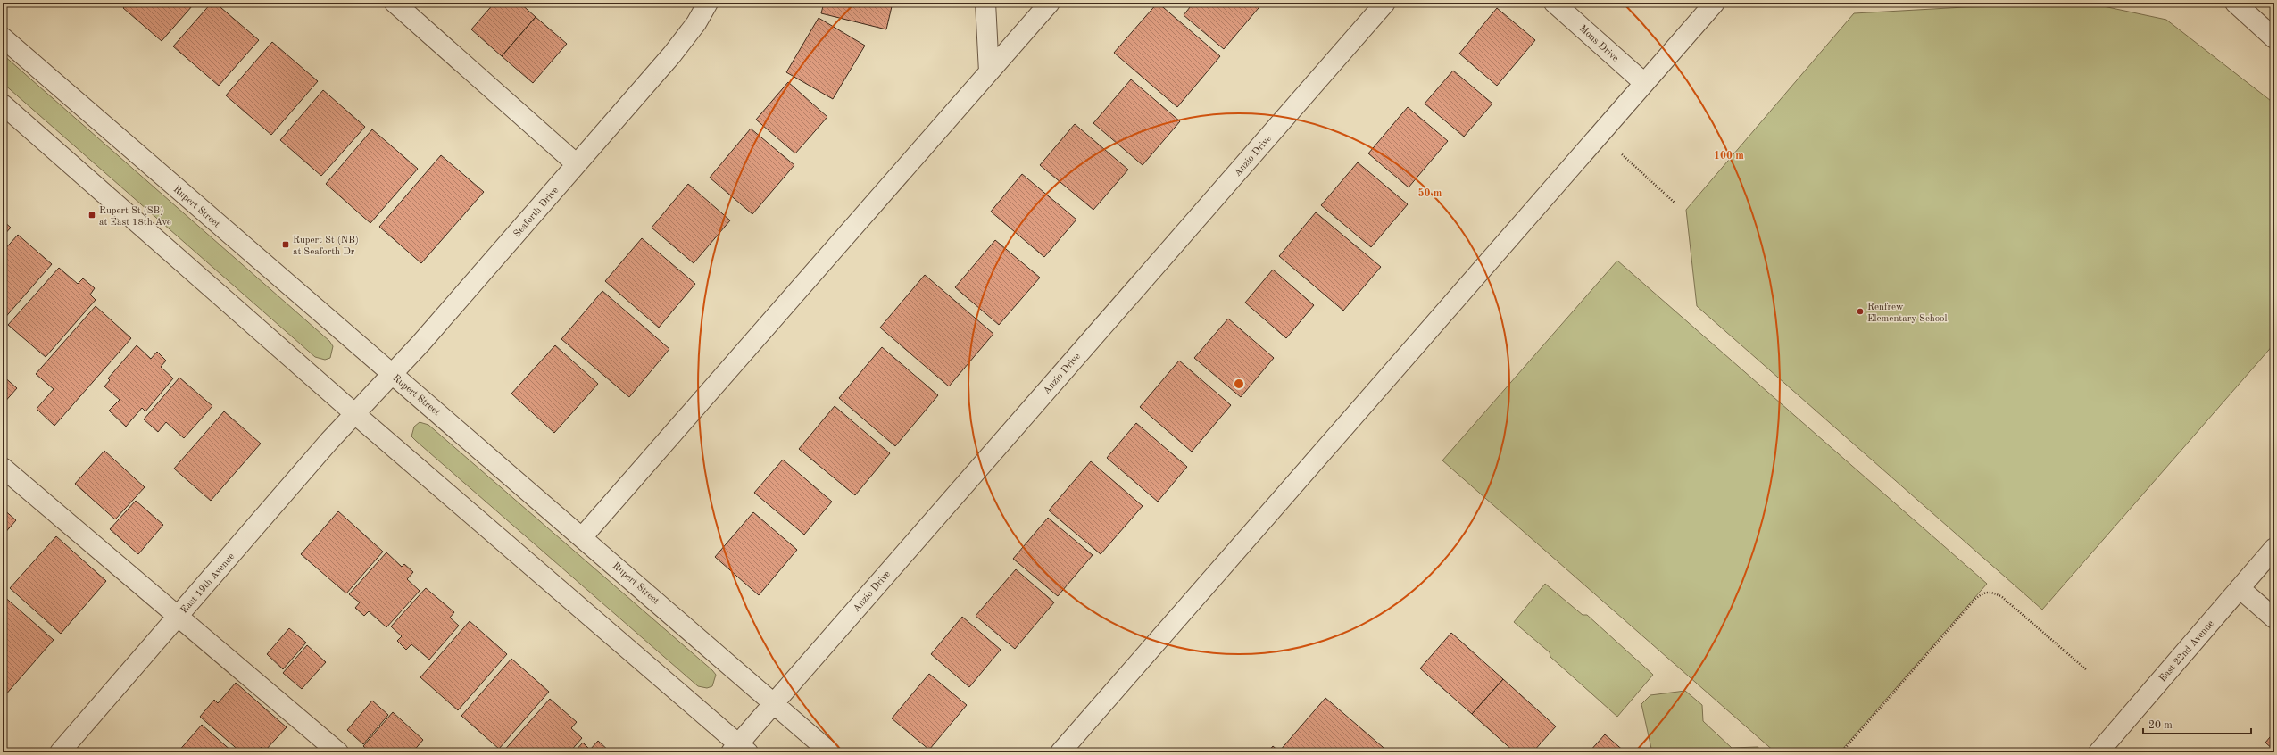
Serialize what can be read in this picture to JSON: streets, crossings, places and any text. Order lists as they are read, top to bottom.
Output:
{
  "streets": {
    "street": [
      "Mons Drive",
      "Anzio Drive",
      "Rupert Street",
      "Seaforth Drive",
      "East 19th Avenue",
      "East 22nd Avenue"
    ]
  },
  "crossings": [
    ["Anzio Drive", "Rupert Street"],
    ["Rupert Street", "Seaforth Drive"],
    ["Seaforth Drive", "East 19th Avenue"]
  ],
  "places": {
    "transit": ["Rupert St (SB) at East 18th Ave", "Rupert St (NB) at Seaforth Dr"],
    "other": ["Renfrew Elementary School"]
  },
  "scale_bar": "20 m",
  "rings": ["100 m", "50 m"]
}
